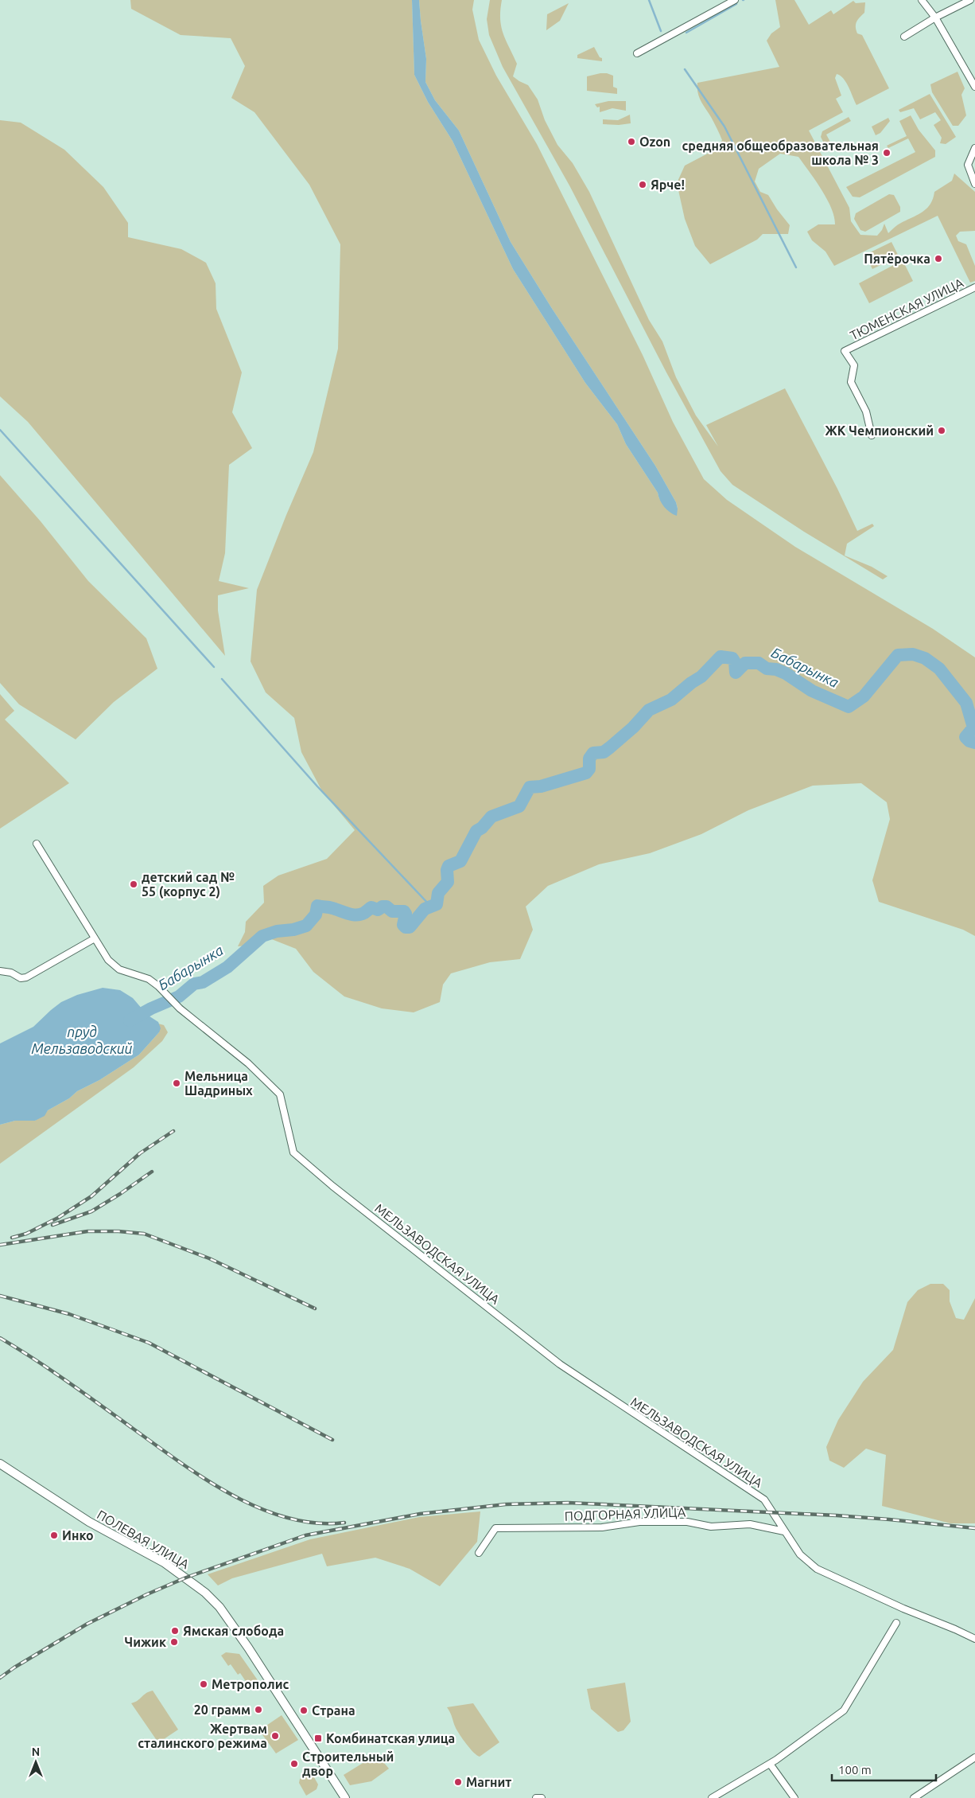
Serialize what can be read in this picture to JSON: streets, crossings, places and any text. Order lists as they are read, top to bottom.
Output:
{
  "streets": {
    "street": [
      "ТЮМЕНСКАЯ УЛИЦА",
      "МЕЛЬЗАВОДСКАЯ УЛИЦА",
      "ПОДГОРНАЯ УЛИЦА",
      "ПОЛЕВАЯ УЛИЦА"
    ]
  },
  "crossings": [
    ["МЕЛЬЗАВОДСКАЯ УЛИЦА", "ПОДГОРНАЯ УЛИЦА"]
  ],
  "water": ["Бабарынка", "пруд Мельзаводский"],
  "places": {
    "other": [
      "Ozon",
      "средняя общеобразовательная школа № 3",
      "Ярче!",
      "Пятёрочка",
      "ЖК Чемпионский",
      "детский сад № 55 (корпус 2)",
      "Мельница Шадриных",
      "Инко",
      "Ямская слобода",
      "Чижик",
      "Метрополис",
      "20 грамм",
      "Страна",
      "Жертвам сталинского режима",
      "Строительный двор",
      "Магнит"
    ],
    "transit": ["Комбинатская улица"]
  },
  "scale_bar": "100 m",
  "north": "top"
}
